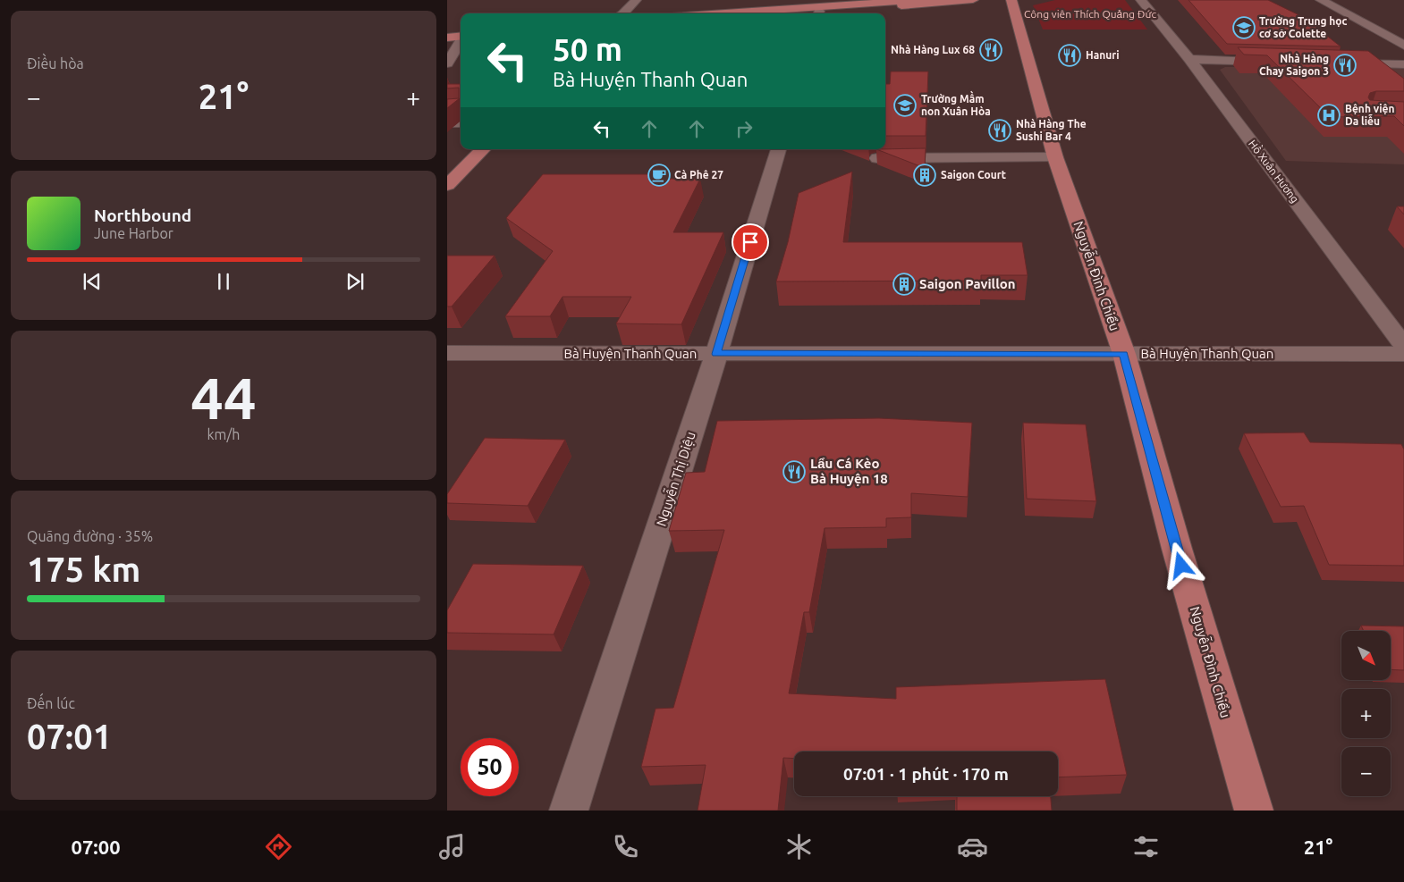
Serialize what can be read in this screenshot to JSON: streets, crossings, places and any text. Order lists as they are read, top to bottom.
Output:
{
  "streets": {
    "main road": ["Nguyễn Đình Chiểu"],
    "street": ["Hồ Xuân Hương", "Bà Huyện Thanh Quan", "Nguyễn Thị Diệu"]
  },
  "crossings": [
    ["Nguyễn Đình Chiểu", "Bà Huyện Thanh Quan"],
    ["Bà Huyện Thanh Quan", "Nguyễn Thị Diệu"]
  ],
  "parks": ["Công viên Thích Quảng Đức"],
  "places": {
    "school or university": ["Trường Trung học cơ sở Colette", "Trường Mầm non Xuân Hòa"],
    "restaurant": [
      "Nhà Hàng Lux 68",
      "Hanuri",
      "Nhà Hàng Chay Saigon 3",
      "Nhà Hàng The Sushi Bar 4",
      "Lẩu Cá Kèo Bà Huyện 18"
    ],
    "hospital": ["Bệnh viện Da liễu"],
    "cafe": ["Cà Phê 27"],
    "building": ["Saigon Court", "Saigon Pavillon"]
  },
  "north": "bottom right",
  "page": {
    "tile": [
      "Điều hòa",
      ["44", "km/h"],
      ["Quãng đường · 35%", "175 km"],
      ["Đến lúc", "07:01"]
    ],
    "turn": ["50 m", "Bà Huyện Thanh Quan"],
    "heat": ["−", "21°", "+"],
    "song": ["Northbound", "June Harbor"],
    "map_buttons": ["+", "−"],
    "limit": "50",
    "trip": "07:01 · 1 phút · 170 m",
    "tabs": ["07:00", "21°"]
  }
}
